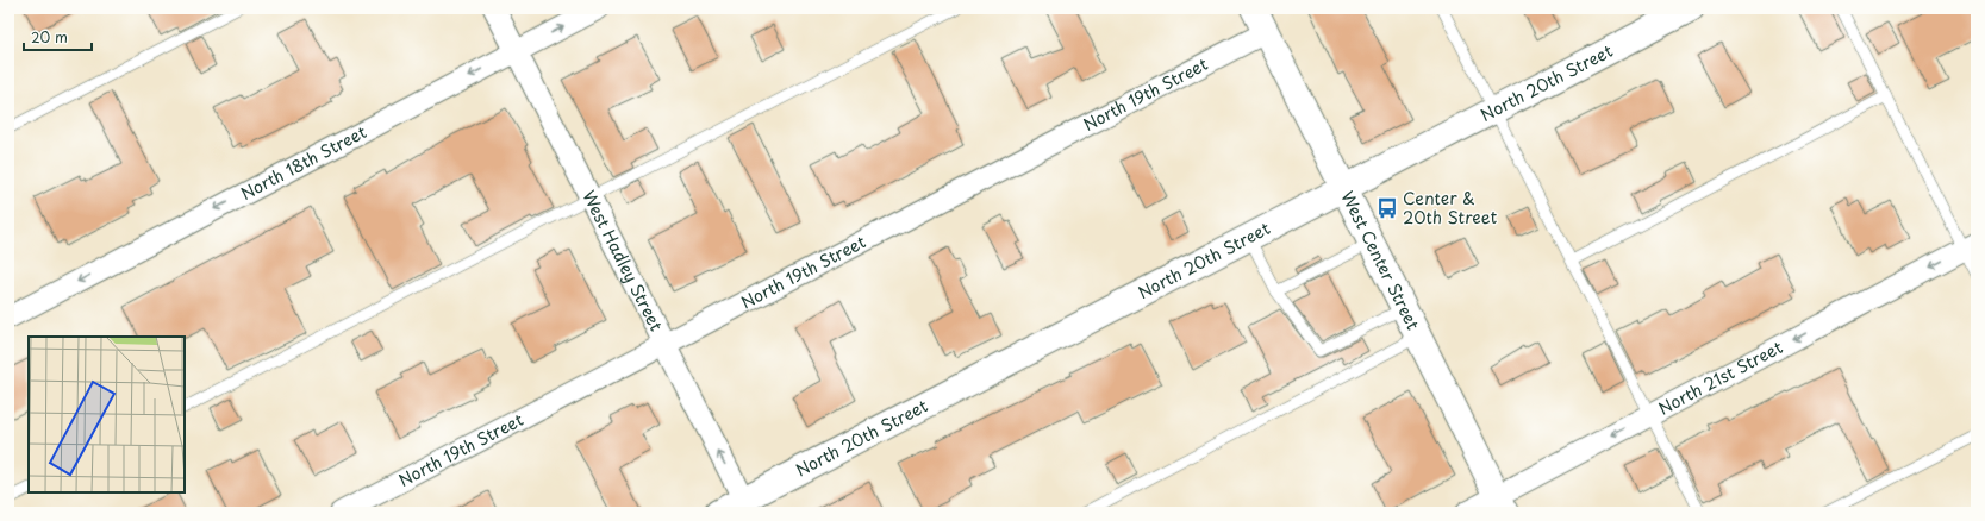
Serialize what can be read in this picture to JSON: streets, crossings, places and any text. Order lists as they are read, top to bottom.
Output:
{
  "streets": {
    "main road": ["North 20th Street", "West Center Street"],
    "street": [
      "North 19th Street",
      "North 18th Street",
      "West Hadley Street",
      "North 21st Street"
    ]
  },
  "crossings": [
    ["North 20th Street", "West Hadley Street"],
    ["North 20th Street", "West Center Street"],
    ["North 19th Street", "West Hadley Street"],
    ["North 19th Street", "West Center Street"],
    ["North 18th Street", "West Hadley Street"],
    ["West Center Street", "North 21st Street"]
  ],
  "one_way": ["North 21st Street"],
  "places": {
    "bus stop": ["Center & 20th Street"]
  },
  "scale_bar": "20 m"
}
